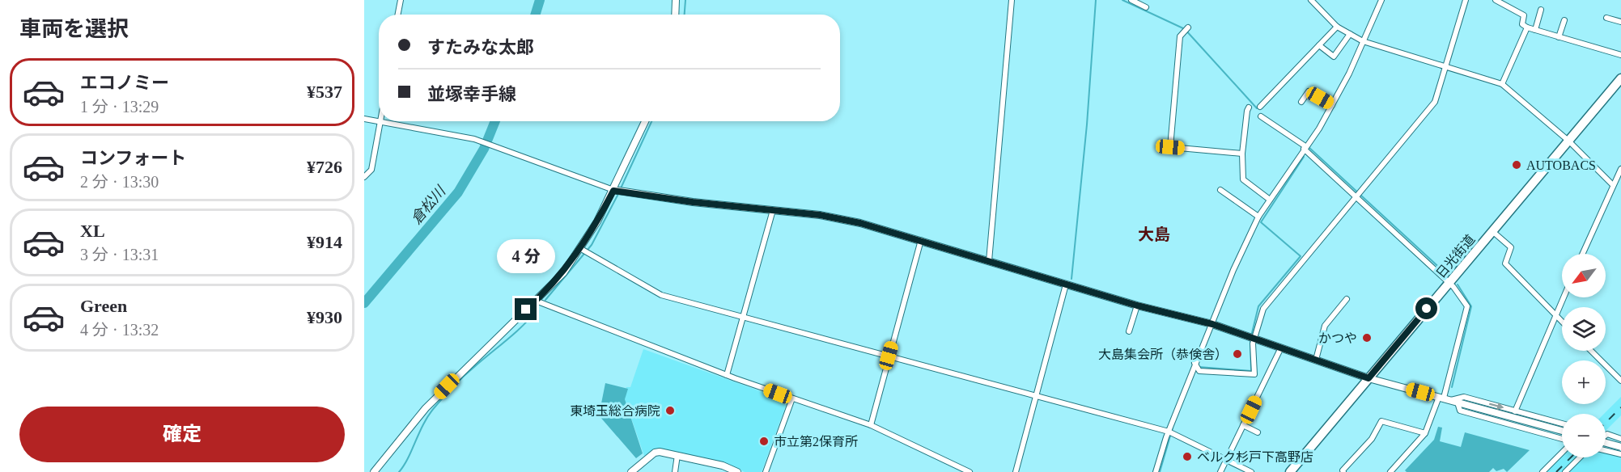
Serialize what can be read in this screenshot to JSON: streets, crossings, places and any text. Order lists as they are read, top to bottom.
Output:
{
  "streets": {
    "highway": ["日光街道"]
  },
  "districts": ["大島"],
  "water": ["倉松川"],
  "places": [
    "AUTOBACS",
    "かつや",
    "大島集会所（恭倹舎）",
    "東埼玉総合病院",
    "市立第2保育所",
    "ベルク杉戸下高野店"
  ],
  "north": "bottom left",
  "page": {
    "heading": "車両を選択",
    "banner": ["すたみな太郎", "並塚幸手線"],
    "list": [
      {
        "name": "エコノミー",
        "note": "1 分 · 13:29",
        "value": "¥537"
      },
      {
        "name": "コンフォート",
        "note": "2 分 · 13:30",
        "value": "¥726"
      },
      {
        "name": "XL",
        "note": "3 分 · 13:31",
        "value": "¥914"
      },
      {
        "name": "Green",
        "note": "4 分 · 13:32",
        "value": "¥930"
      }
    ],
    "bubble": "4 分",
    "map_buttons": ["+", "−"],
    "buttons": "確定"
  }
}
